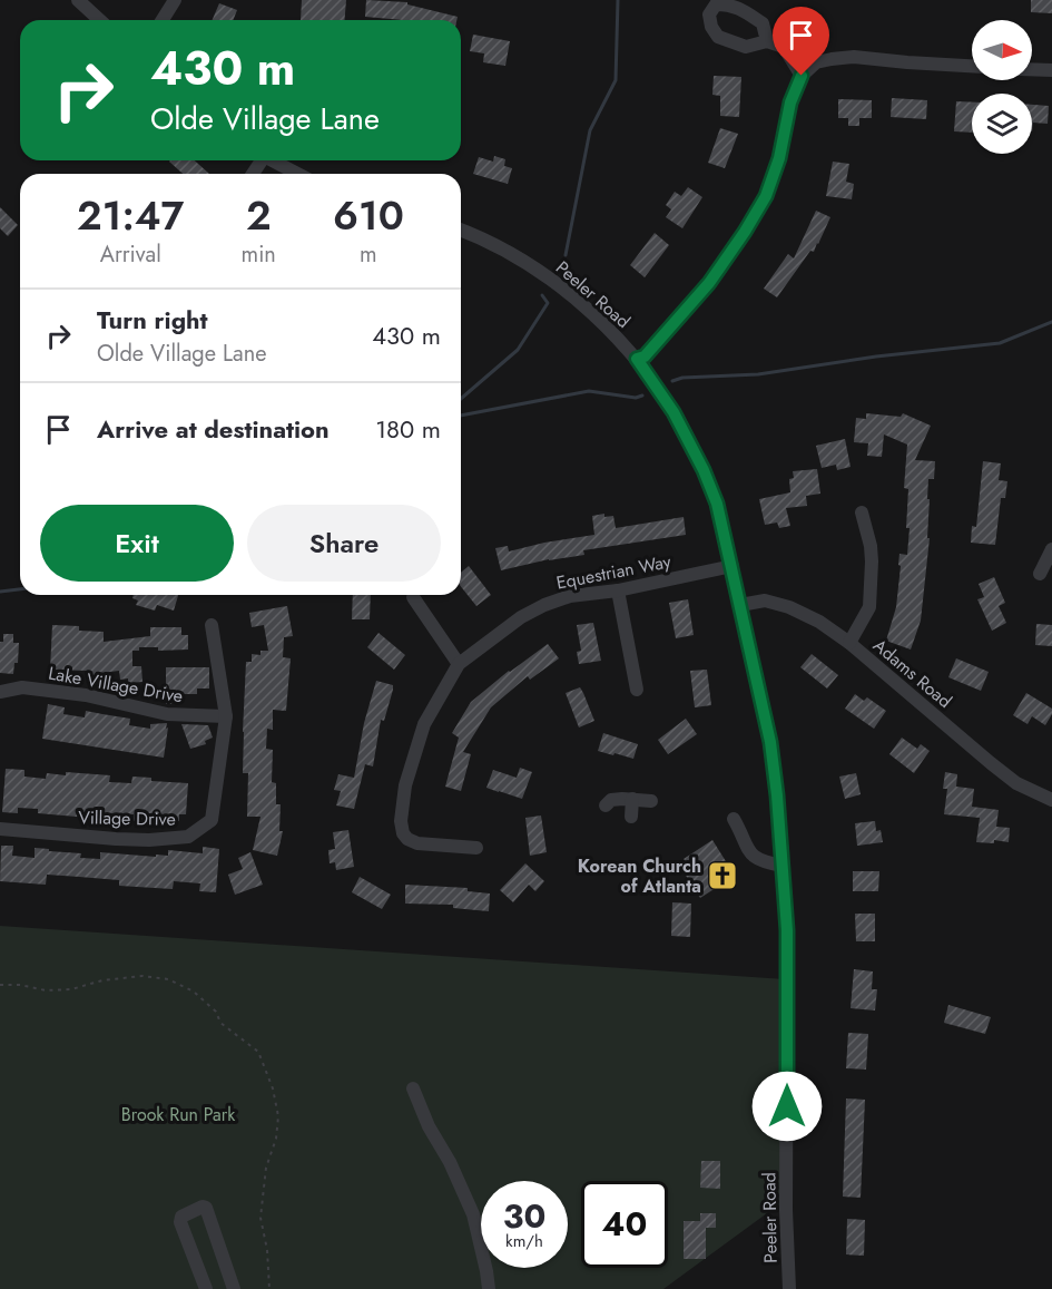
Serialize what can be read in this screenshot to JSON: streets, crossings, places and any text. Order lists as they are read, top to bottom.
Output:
{
  "streets": {
    "street": [
      "Peeler Road",
      "Equestrian Way",
      "Adams Road",
      "Lake Village Drive",
      "Village Drive"
    ]
  },
  "crossings": [
    ["Peeler Road", "Equestrian Way"],
    ["Peeler Road", "Adams Road"],
    ["Lake Village Drive", "Village Drive"]
  ],
  "parks": ["Brook Run Park"],
  "places": {
    "church": ["Korean Church of Atlanta"]
  },
  "north": "right",
  "page": {
    "turn": ["430 m", "Olde Village Lane"],
    "eta": [
      "21:47",
      "Arrival",
      "2",
      "min",
      "610",
      "m"
    ],
    "list": [
      {
        "name": "Turn right",
        "note": "Olde Village Lane",
        "value": "430 m"
      },
      {
        "name": "Arrive at destination",
        "value": "180 m"
      }
    ],
    "buttons": ["Exit", "Share"],
    "speed": "30 km/h",
    "limit": "40"
  }
}
